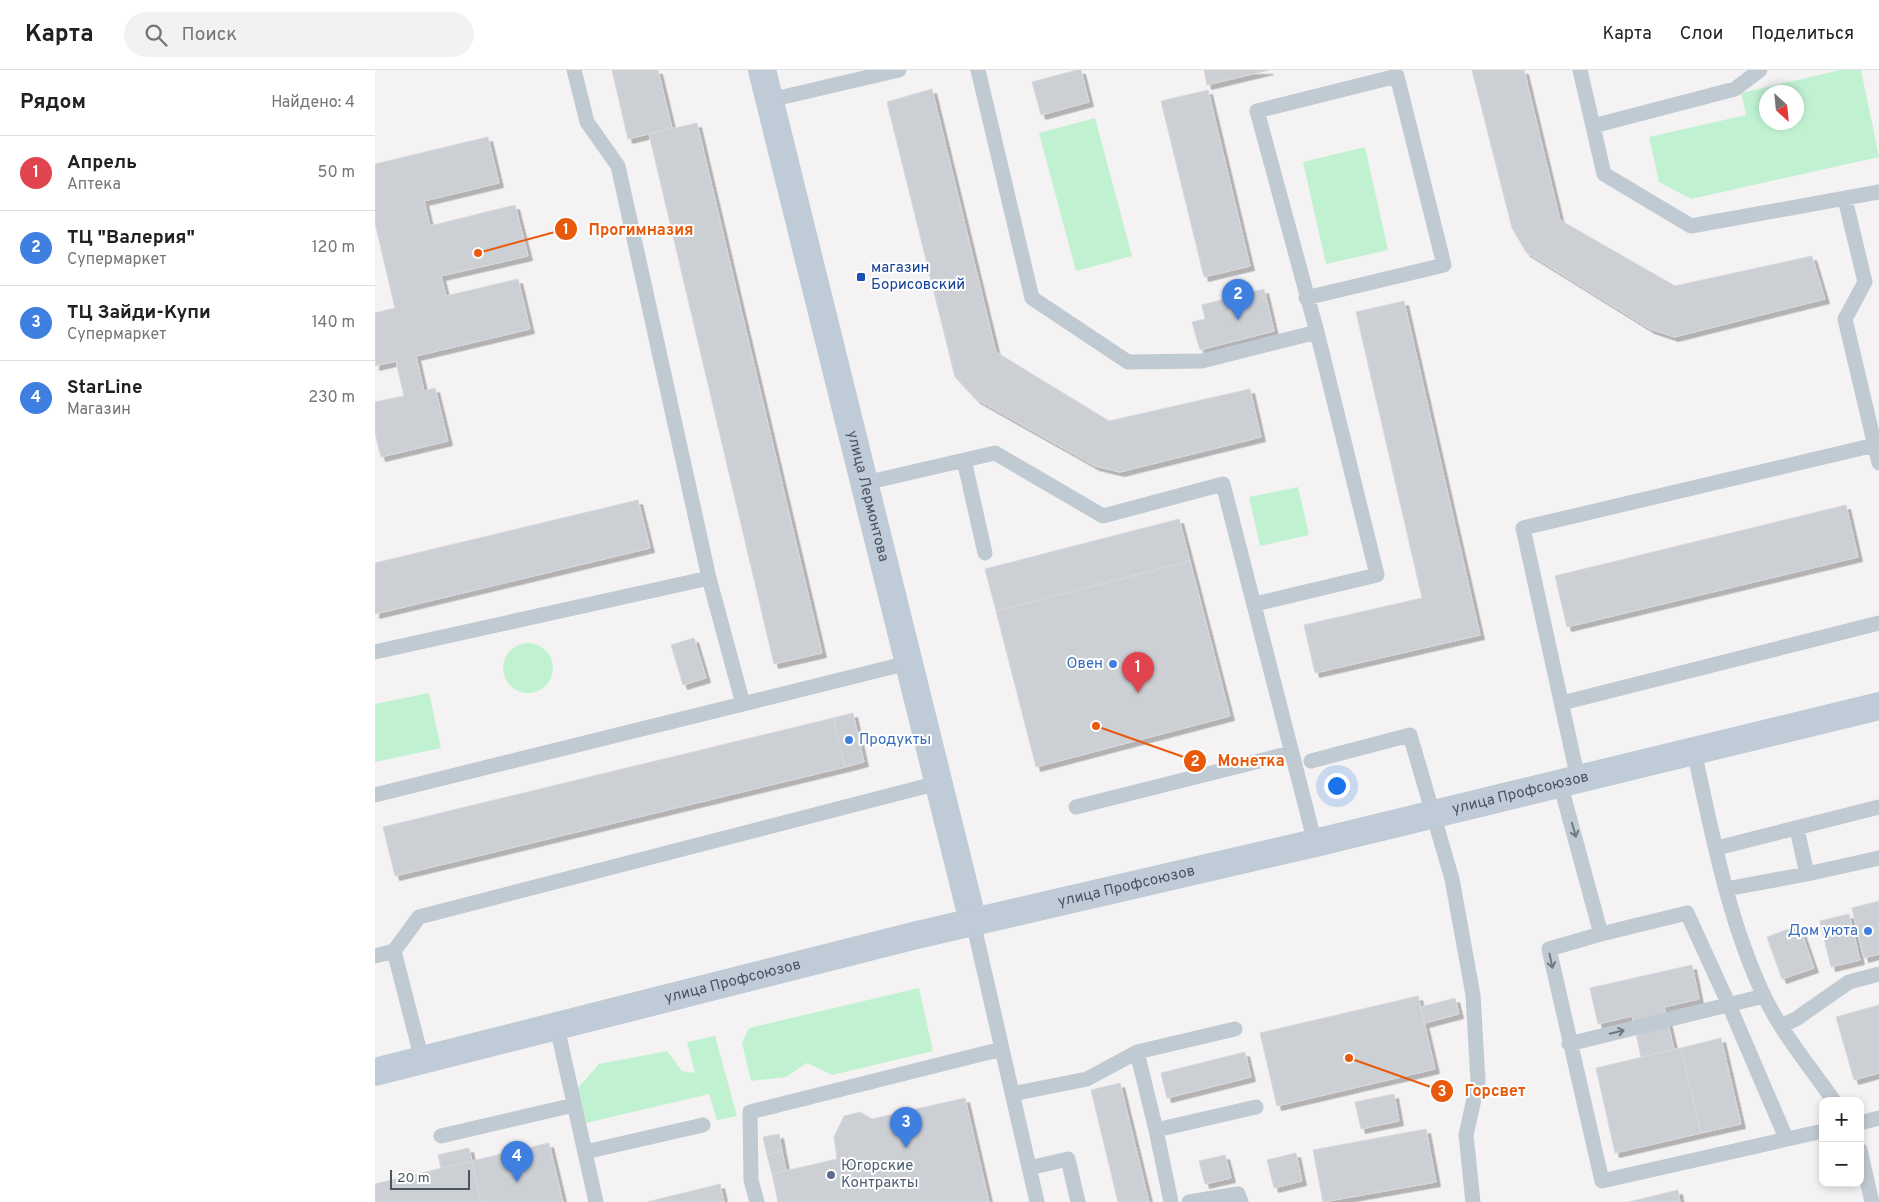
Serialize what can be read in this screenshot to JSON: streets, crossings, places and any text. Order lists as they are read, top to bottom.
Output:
{
  "streets": {
    "main road": ["улица Лермонтова", "улица Профсоюзов"]
  },
  "crossings": [
    ["улица Лермонтова", "улица Профсоюзов"]
  ],
  "places": {
    "other": [
      "Прогимназия",
      "Овен",
      "Монетка",
      "Продукты",
      "Дом уюта",
      "Горсвет",
      "Югорские Контракты"
    ],
    "transit": ["магазин Борисовский"]
  },
  "scale_bar": "20 m",
  "north": "bottom right",
  "page": {
    "header": "Карта",
    "search": "Поиск",
    "nav": ["Карта", "Слои", "Поделиться"],
    "heading": ["Рядом", "Найдено: 4"],
    "list": [
      {
        "mark": "1",
        "name": "Апрель",
        "note": "Аптека",
        "value": "50 m"
      },
      {
        "mark": "2",
        "name": "ТЦ \"Валерия\"",
        "note": "Супермаркет",
        "value": "120 m"
      },
      {
        "mark": "3",
        "name": "ТЦ Зайди-Купи",
        "note": "Супермаркет",
        "value": "140 m"
      },
      {
        "mark": "4",
        "name": "StarLine",
        "note": "Магазин",
        "value": "230 m"
      }
    ],
    "pins": [
      "2",
      "1",
      "3",
      "4"
    ],
    "map_buttons": ["+", "−"],
    "scale": "20 m"
  }
}
